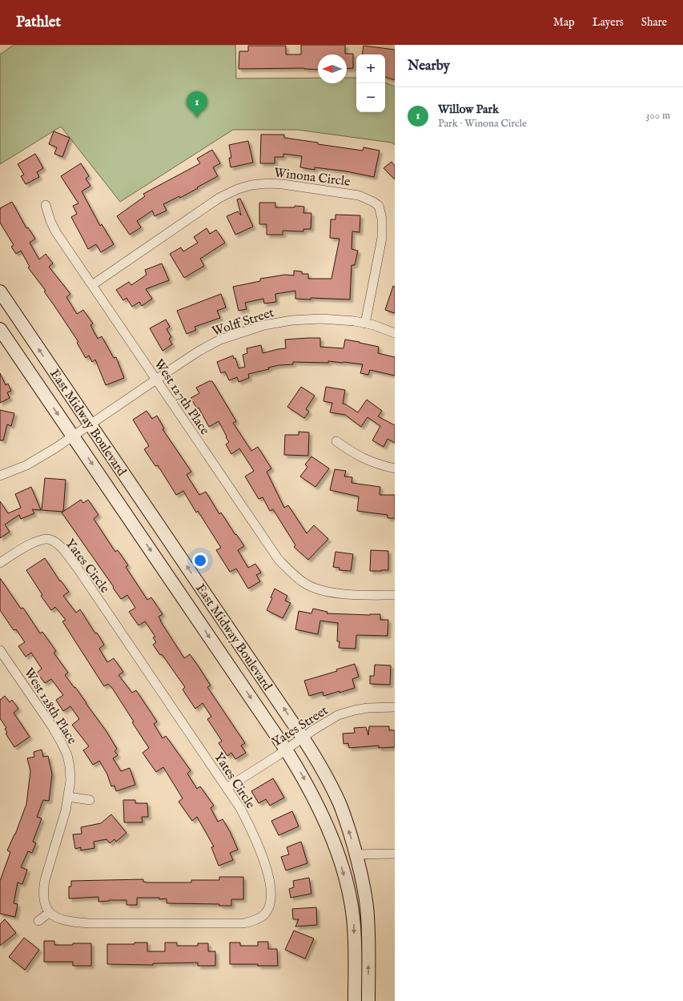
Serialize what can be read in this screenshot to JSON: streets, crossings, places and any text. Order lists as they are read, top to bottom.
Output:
{
  "streets": {
    "main road": ["East Midway Boulevard"],
    "street": [
      "Winona Circle",
      "Wolff Street",
      "West 127th Place",
      "Yates Circle",
      "West 128th Place",
      "Yates Street"
    ]
  },
  "crossings": [
    ["Winona Circle", "Wolff Street"],
    ["Winona Circle", "West 127th Place"],
    ["Wolff Street", "West 127th Place"],
    ["Wolff Street", "East Midway Boulevard"],
    ["East Midway Boulevard", "Yates Street"],
    ["Yates Circle", "West 128th Place"],
    ["Yates Circle", "Yates Street"]
  ],
  "north": "left",
  "page": {
    "header": "Pathlet",
    "nav": ["Map", "Layers", "Share"],
    "heading": "Nearby",
    "map_buttons": ["+", "−"],
    "list": [
      {
        "mark": "1",
        "name": "Willow Park",
        "note": "Park · Winona Circle",
        "value": "300 m"
      }
    ],
    "pins": "1"
  }
}
